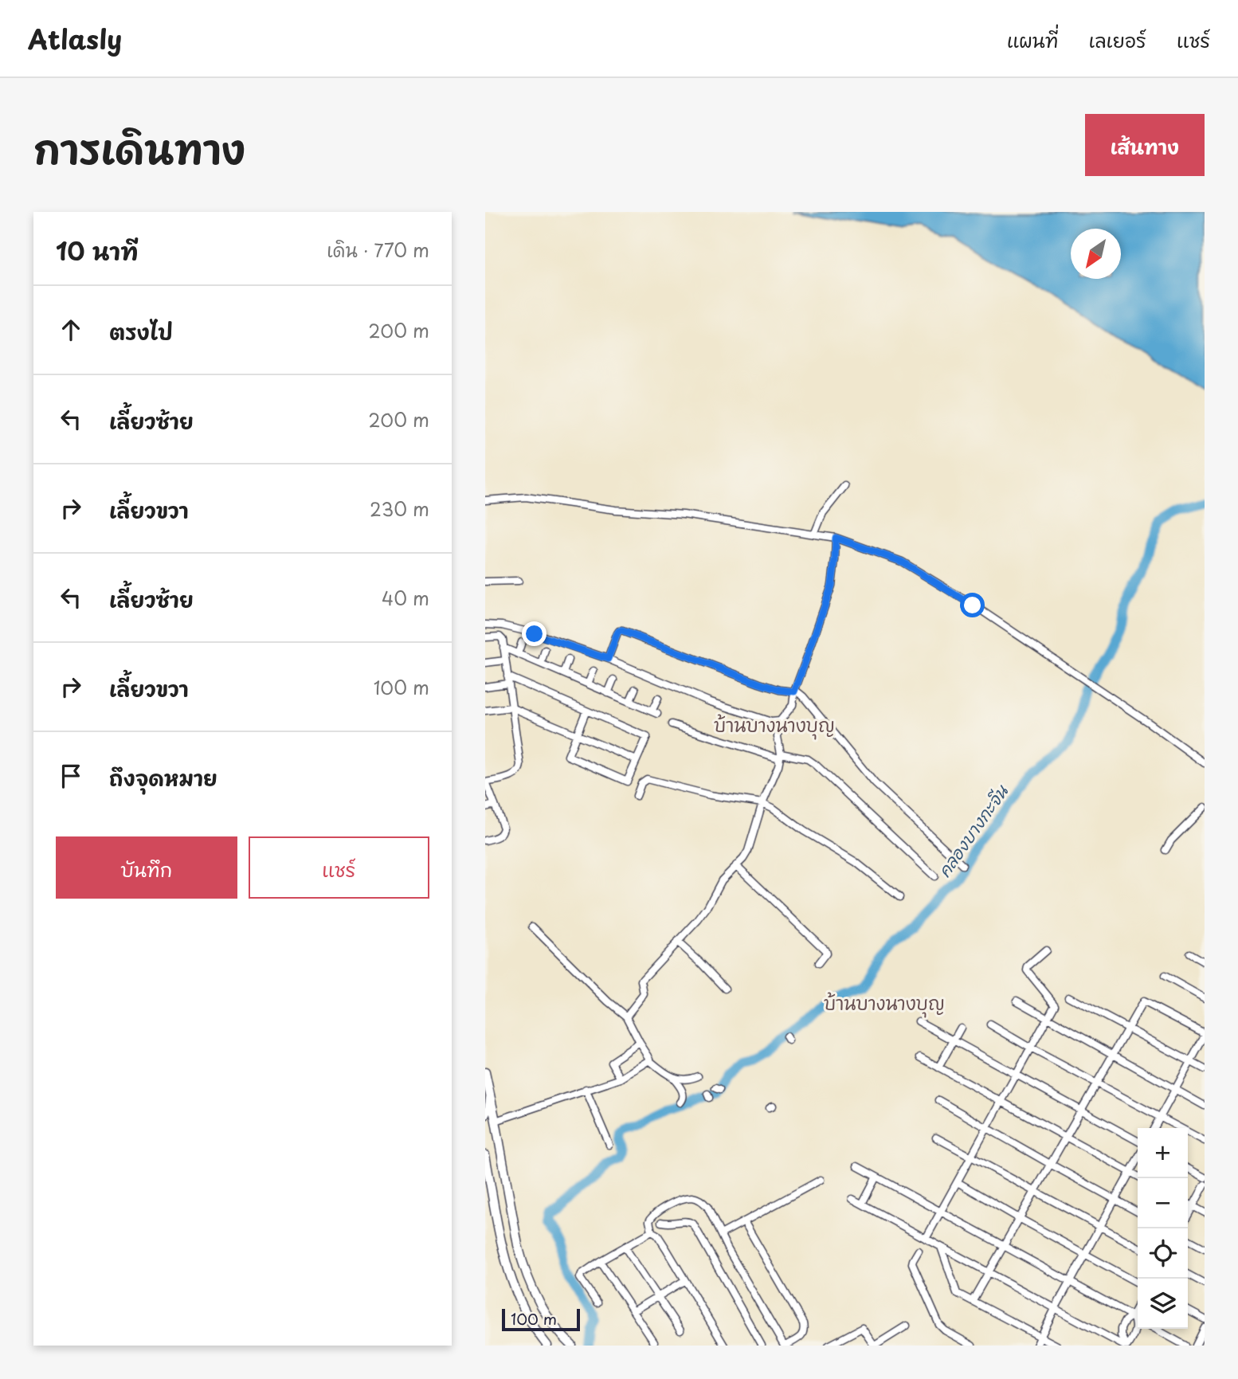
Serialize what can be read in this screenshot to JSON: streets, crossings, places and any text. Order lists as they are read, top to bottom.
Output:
{
  "districts": ["บ้านบางนางบุญ", "บ้านบางนางบุญ"],
  "water": ["คลองบางกะจีน"],
  "scale_bar": "100 m",
  "north": "bottom left",
  "page": {
    "header": "Atlasly",
    "nav": ["แผนที่", "เลเยอร์", "แชร์"],
    "title": "การเดินทาง",
    "buttons": [
      "เส้นทาง",
      ["บันทึก", "แชร์"]
    ],
    "heading": ["10 นาที", "เดิน · 770 m"],
    "list": [
      ["ตรงไป", "200 m"],
      ["เลี้ยวซ้าย", "200 m"],
      ["เลี้ยวขวา", "230 m"],
      ["เลี้ยวซ้าย", "40 m"],
      ["เลี้ยวขวา", "100 m"],
      "ถึงจุดหมาย"
    ],
    "map_buttons": ["+", "−"],
    "scale": "100 m"
  }
}
